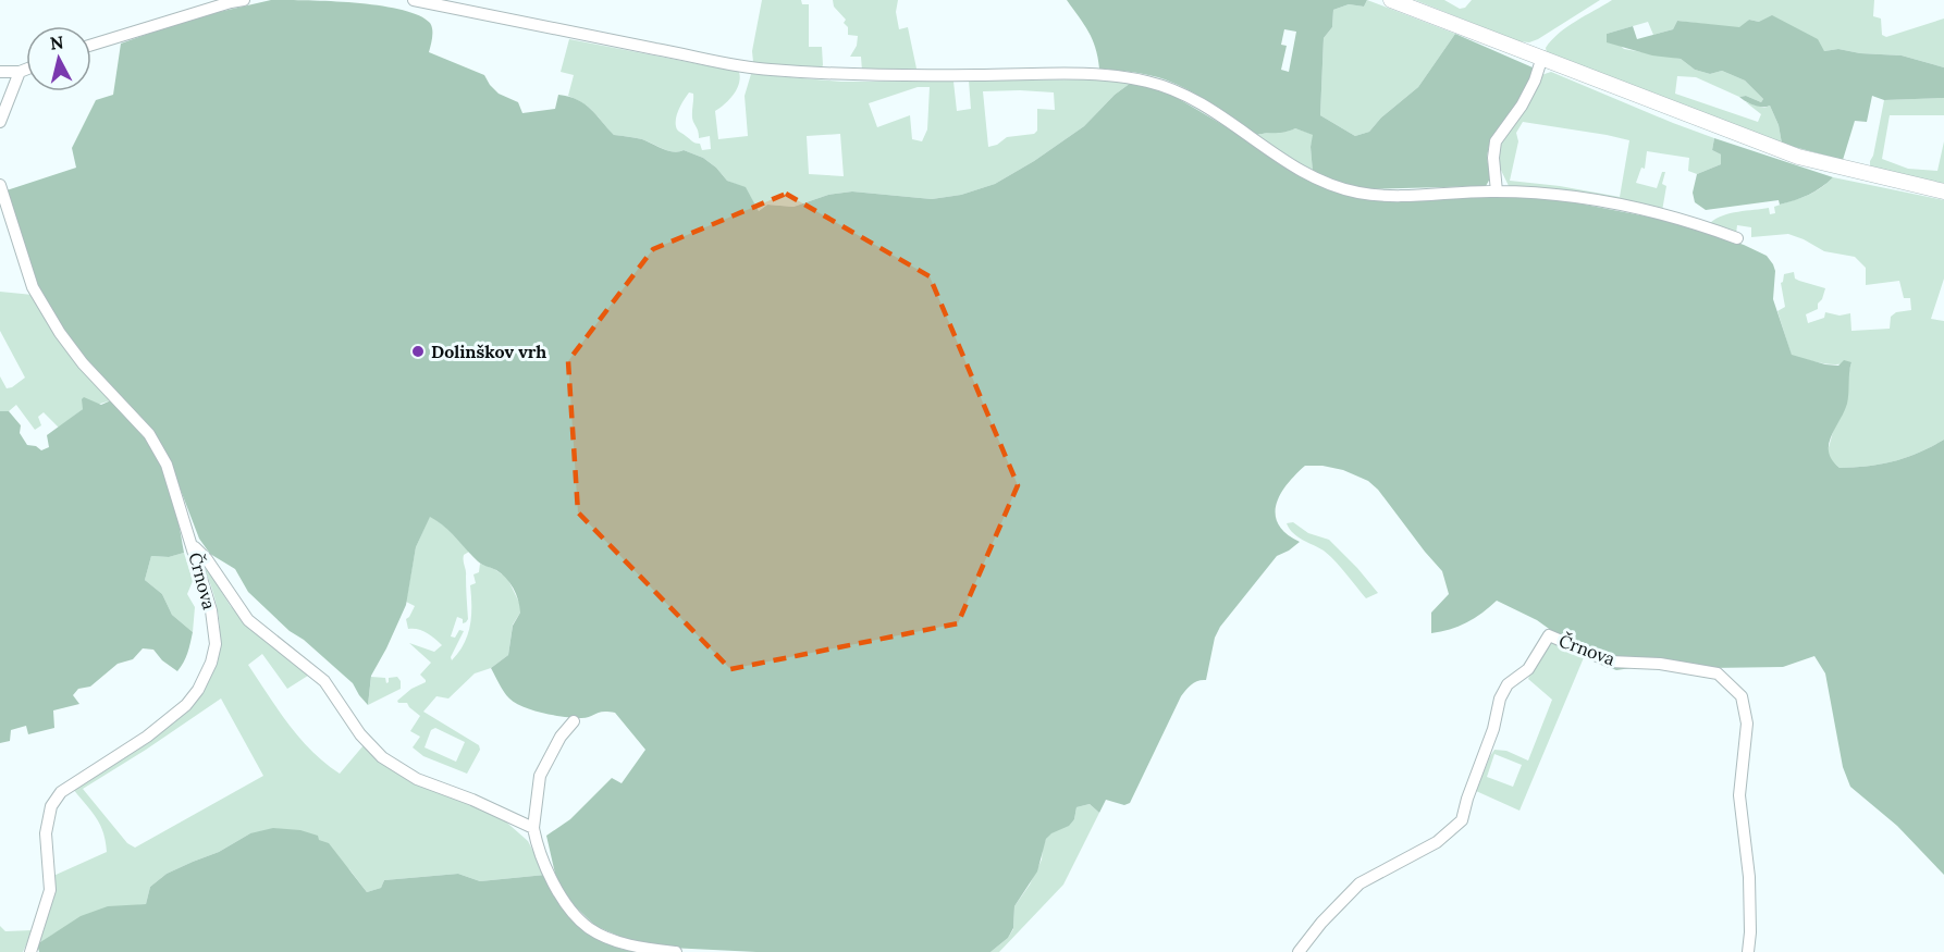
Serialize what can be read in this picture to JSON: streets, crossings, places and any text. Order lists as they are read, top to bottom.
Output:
{
  "streets": {
    "street": ["Črnova"]
  },
  "places": ["Dolinškov vrh"],
  "north": "top"
}
